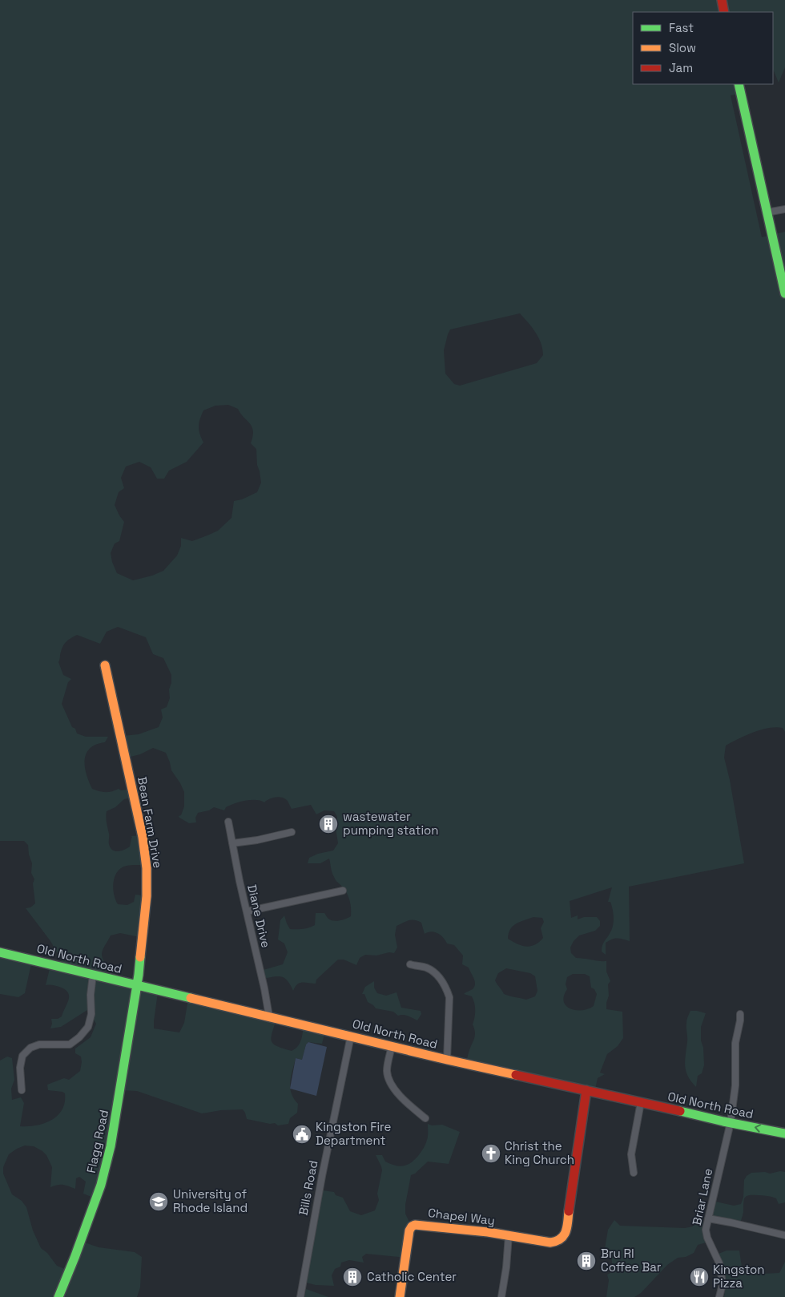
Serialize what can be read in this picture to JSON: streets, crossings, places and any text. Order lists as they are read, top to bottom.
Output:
{
  "streets": {
    "street": [
      "Bean Farm Drive",
      "Diane Drive",
      "Old North Road",
      "Flagg Road",
      "Bills Road",
      "Briar Lane",
      "Chapel Way"
    ]
  },
  "crossings": [
    ["Bean Farm Drive", "Old North Road"],
    ["Bean Farm Drive", "Flagg Road"],
    ["Diane Drive", "Old North Road"],
    ["Old North Road", "Flagg Road"],
    ["Old North Road", "Bills Road"],
    ["Old North Road", "Briar Lane"]
  ],
  "places": {
    "building": ["wastewater pumping station", "Bru RI Coffee Bar", "Catholic Center"],
    "public building": ["Kingston Fire Department"],
    "church": ["Christ the King Church"],
    "school or university": ["University of Rhode Island"],
    "restaurant": ["Kingston Pizza"]
  },
  "legend": ["Fast", "Slow", "Jam"]
}
